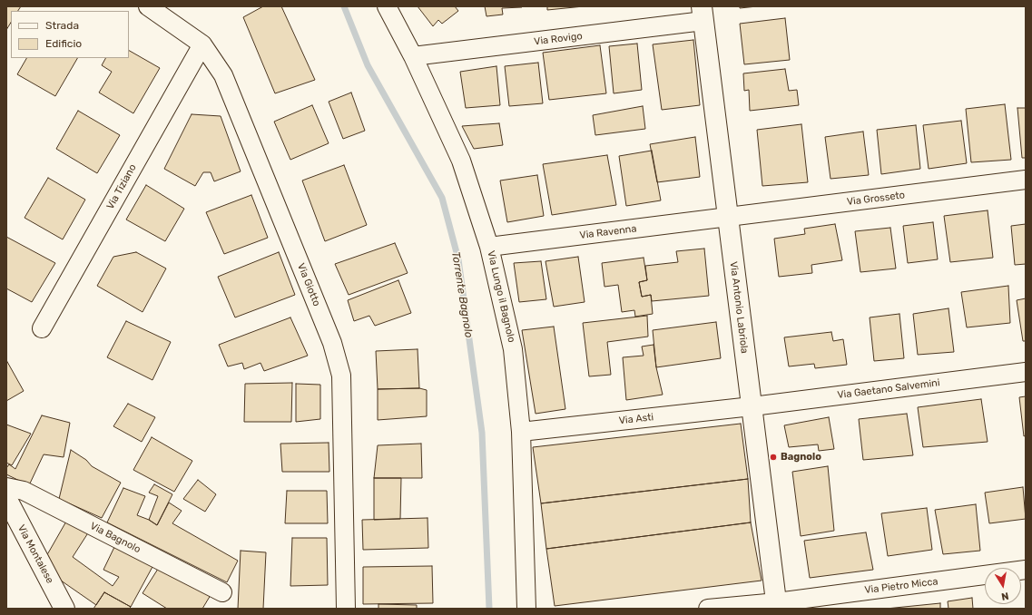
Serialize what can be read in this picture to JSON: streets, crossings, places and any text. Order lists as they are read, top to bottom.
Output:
{
  "streets": {
    "street": [
      "Via Rovigo",
      "Via Tiziano",
      "Via Grosseto",
      "Via Ravenna",
      "Via Giotto",
      "Via Lungo il Bagnolo",
      "Via Antonio Labriola",
      "Via Gaetano Salvemini",
      "Via Asti",
      "Via Bagnolo",
      "Via Montalese",
      "Via Pietro Micca"
    ]
  },
  "crossings": [
    ["Via Rovigo", "Via Lungo il Bagnolo"],
    ["Via Rovigo", "Via Antonio Labriola"],
    ["Via Tiziano", "Via Giotto"],
    ["Via Grosseto", "Via Ravenna"],
    ["Via Grosseto", "Via Antonio Labriola"],
    ["Via Ravenna", "Via Lungo il Bagnolo"],
    ["Via Ravenna", "Via Antonio Labriola"],
    ["Via Lungo il Bagnolo", "Via Asti"],
    ["Via Antonio Labriola", "Via Gaetano Salvemini"],
    ["Via Antonio Labriola", "Via Asti"],
    ["Via Antonio Labriola", "Via Pietro Micca"],
    ["Via Gaetano Salvemini", "Via Asti"]
  ],
  "water": ["Torrente Bagnolo"],
  "places": ["Bagnolo"],
  "legend": ["Strada", "Edificio"],
  "north": "bottom"
}
